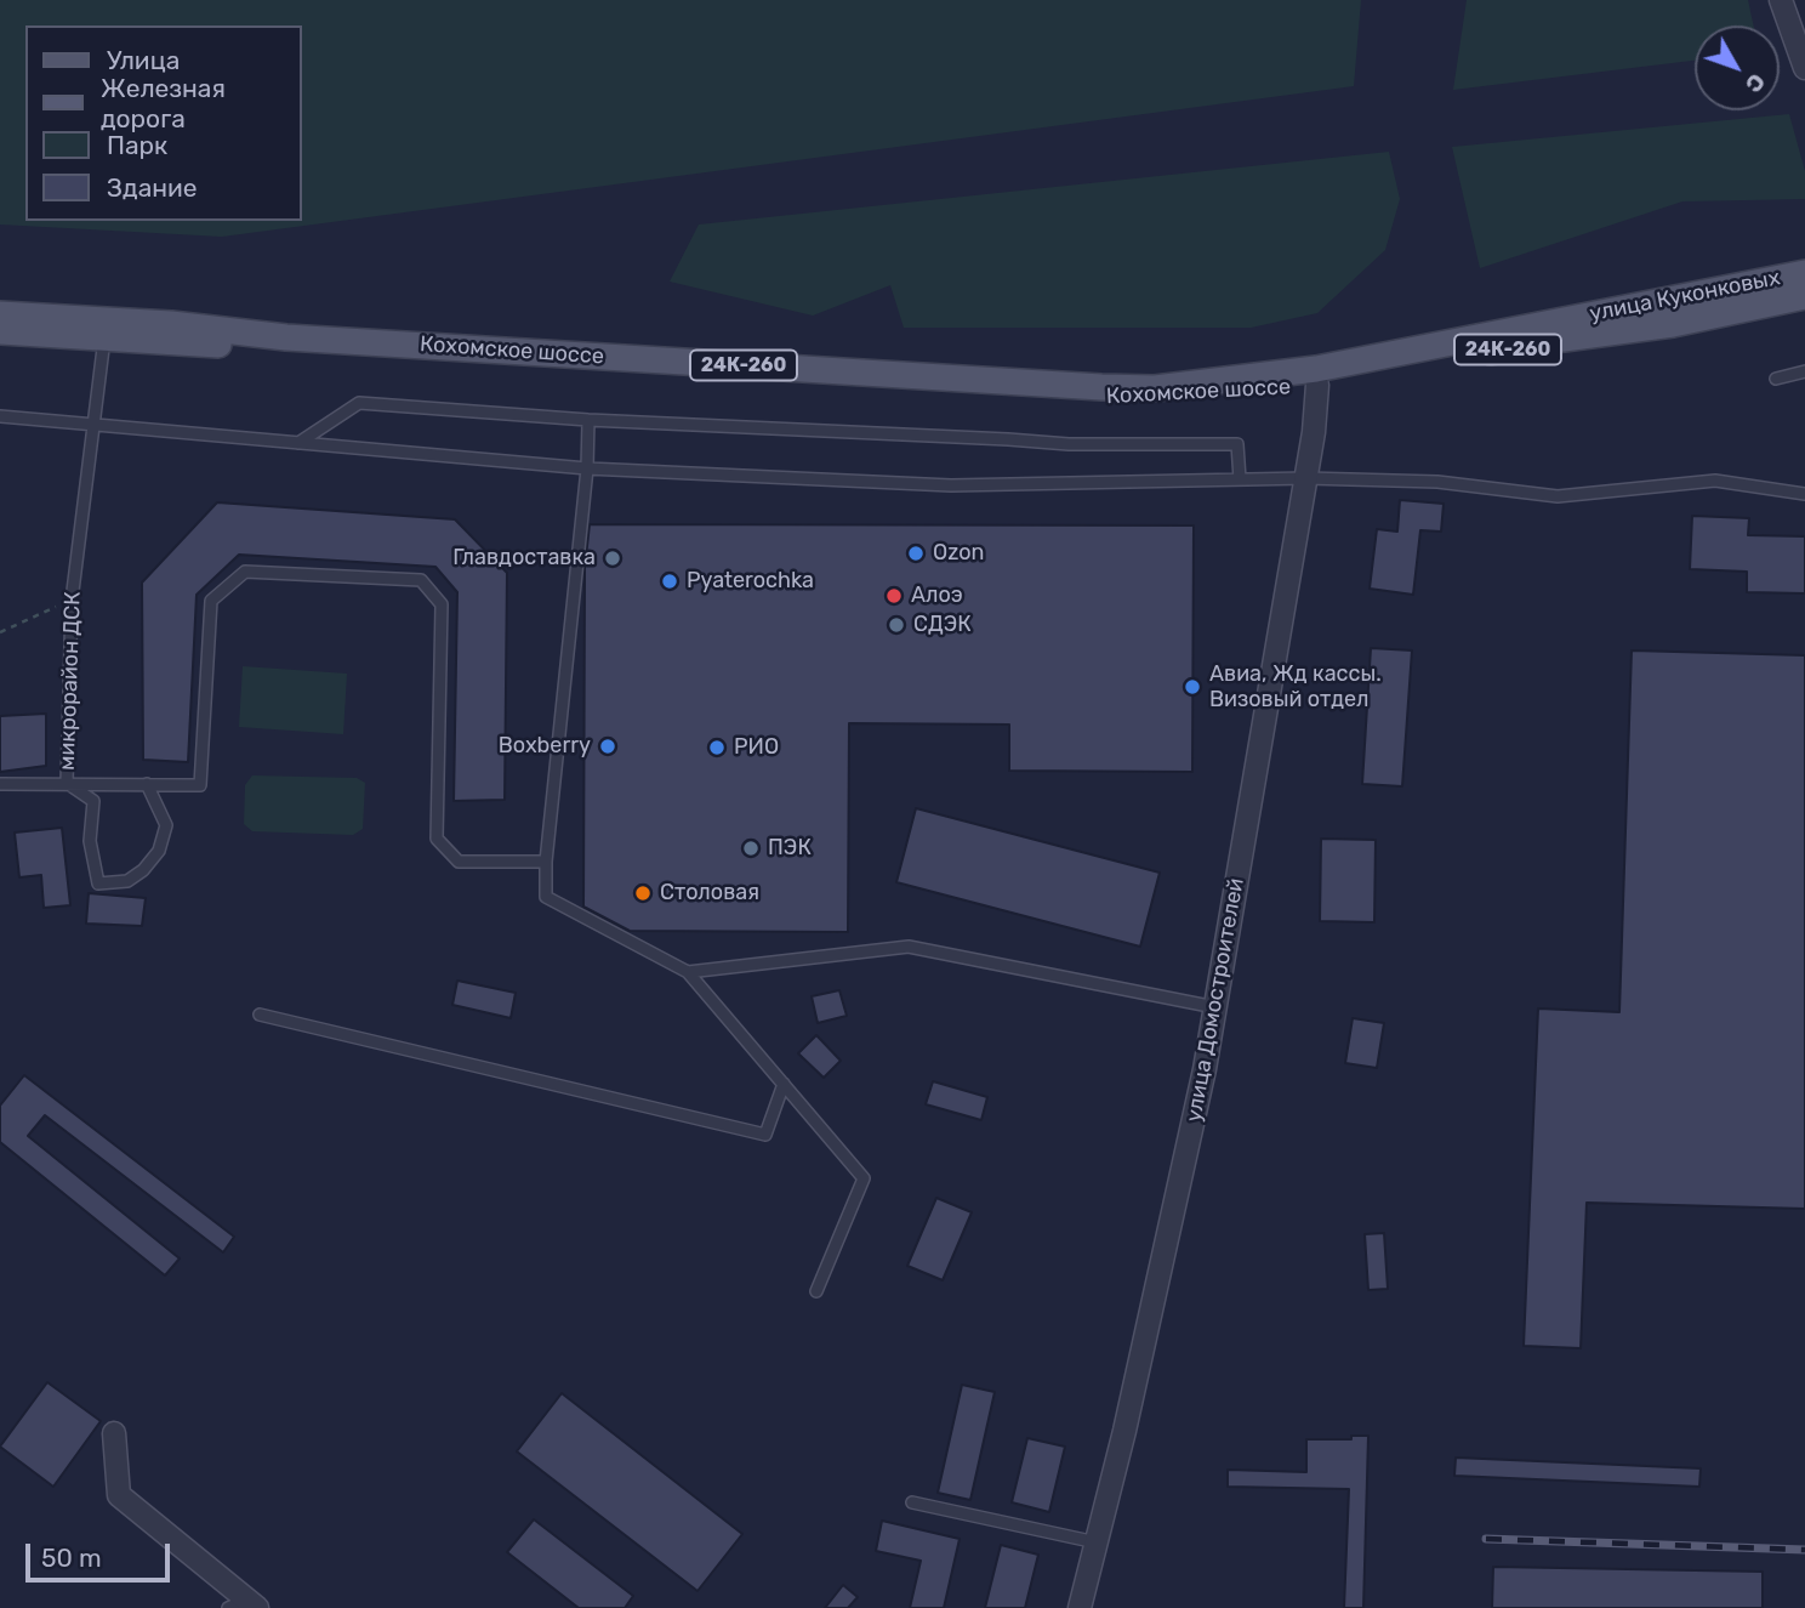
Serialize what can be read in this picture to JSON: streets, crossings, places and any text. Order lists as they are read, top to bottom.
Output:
{
  "streets": {
    "main road": ["улица Куконковых", "24К-260", "Кохомское шоссе"],
    "street": ["улица Домостроителей"],
    "lane": ["микрорайон ДСК"]
  },
  "crossings": [
    ["улица Куконковых", "Кохомское шоссе"],
    ["улица Куконковых", "улица Домостроителей"],
    ["Кохомское шоссе", "микрорайон ДСК"],
    ["Кохомское шоссе", "улица Домостроителей"]
  ],
  "places": [
    "Ozon",
    "Главдоставка",
    "Pyaterochka",
    "Алоэ",
    "СДЭК",
    "Авиа, Жд кассы. Визовый отдел",
    "Boxberry",
    "РИО",
    "ПЭК",
    "Столовая"
  ],
  "legend": [
    "Улица",
    "Железная дорога",
    "Парк",
    "Здание"
  ],
  "scale_bar": "50 m",
  "north": "bottom right"
}
